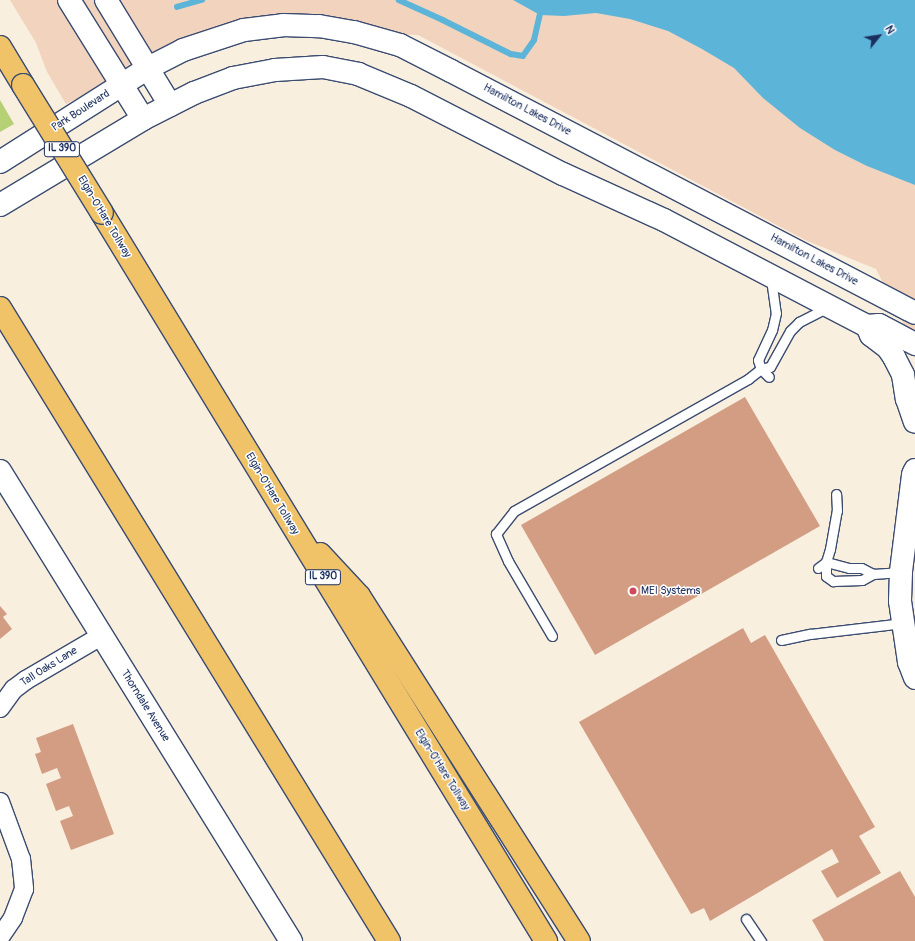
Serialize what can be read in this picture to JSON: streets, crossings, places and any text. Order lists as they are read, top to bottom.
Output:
{
  "streets": {
    "highway": ["IL 390", "Elgin-O'Hare Tollway"],
    "street": [
      "Hamilton Lakes Drive",
      "Park Boulevard",
      "Tall Oaks Lane",
      "Thorndale Avenue"
    ]
  },
  "crossings": [
    ["Hamilton Lakes Drive", "Park Boulevard"],
    ["Tall Oaks Lane", "Thorndale Avenue"]
  ],
  "places": ["MEI Systems"],
  "north": "top right"
}
